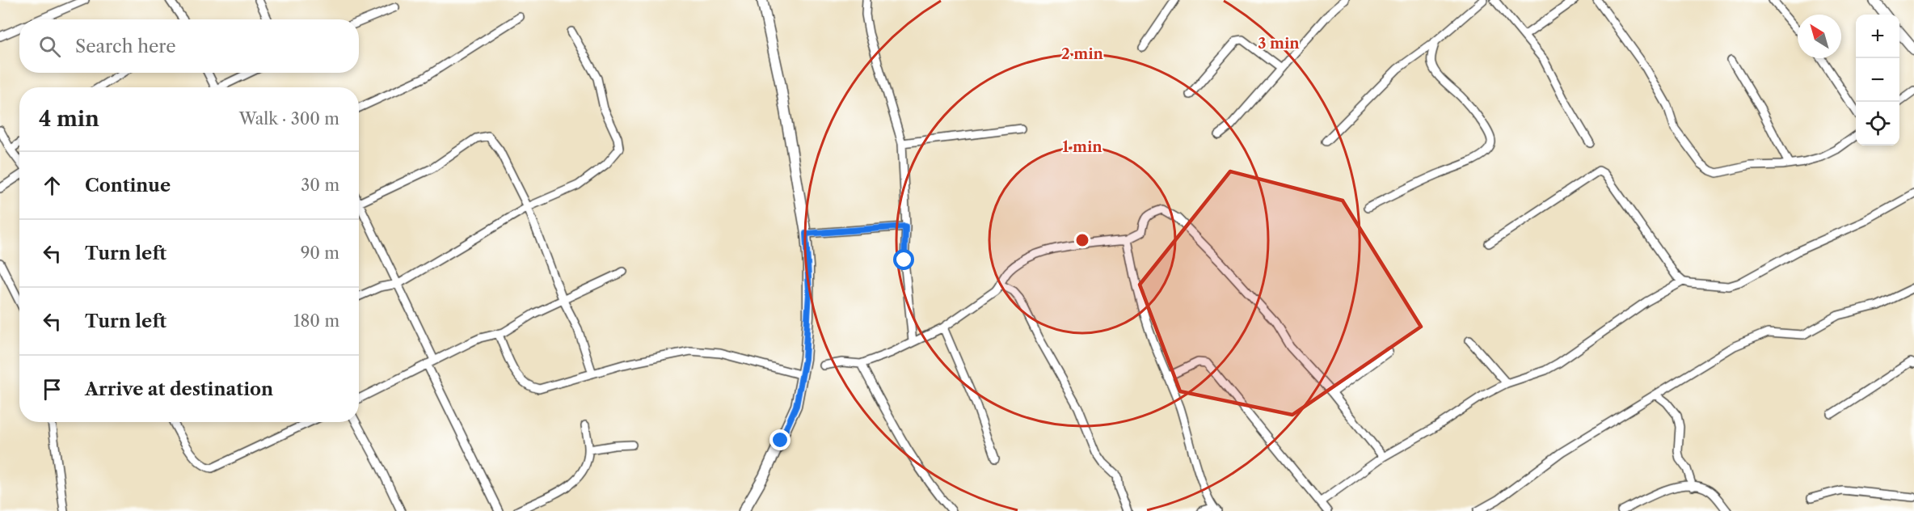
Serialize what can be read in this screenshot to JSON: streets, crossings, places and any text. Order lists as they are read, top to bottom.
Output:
{
  "north": "top left",
  "page": {
    "map_buttons": ["+", "−"],
    "search": "Search here",
    "heading": ["4 min", "Walk · 300 m"],
    "list": [
      ["Continue", "30 m"],
      ["Turn left", "90 m"],
      ["Turn left", "180 m"],
      "Arrive at destination"
    ]
  },
  "rings": ["3 min", "2 min", "1 min"]
}
